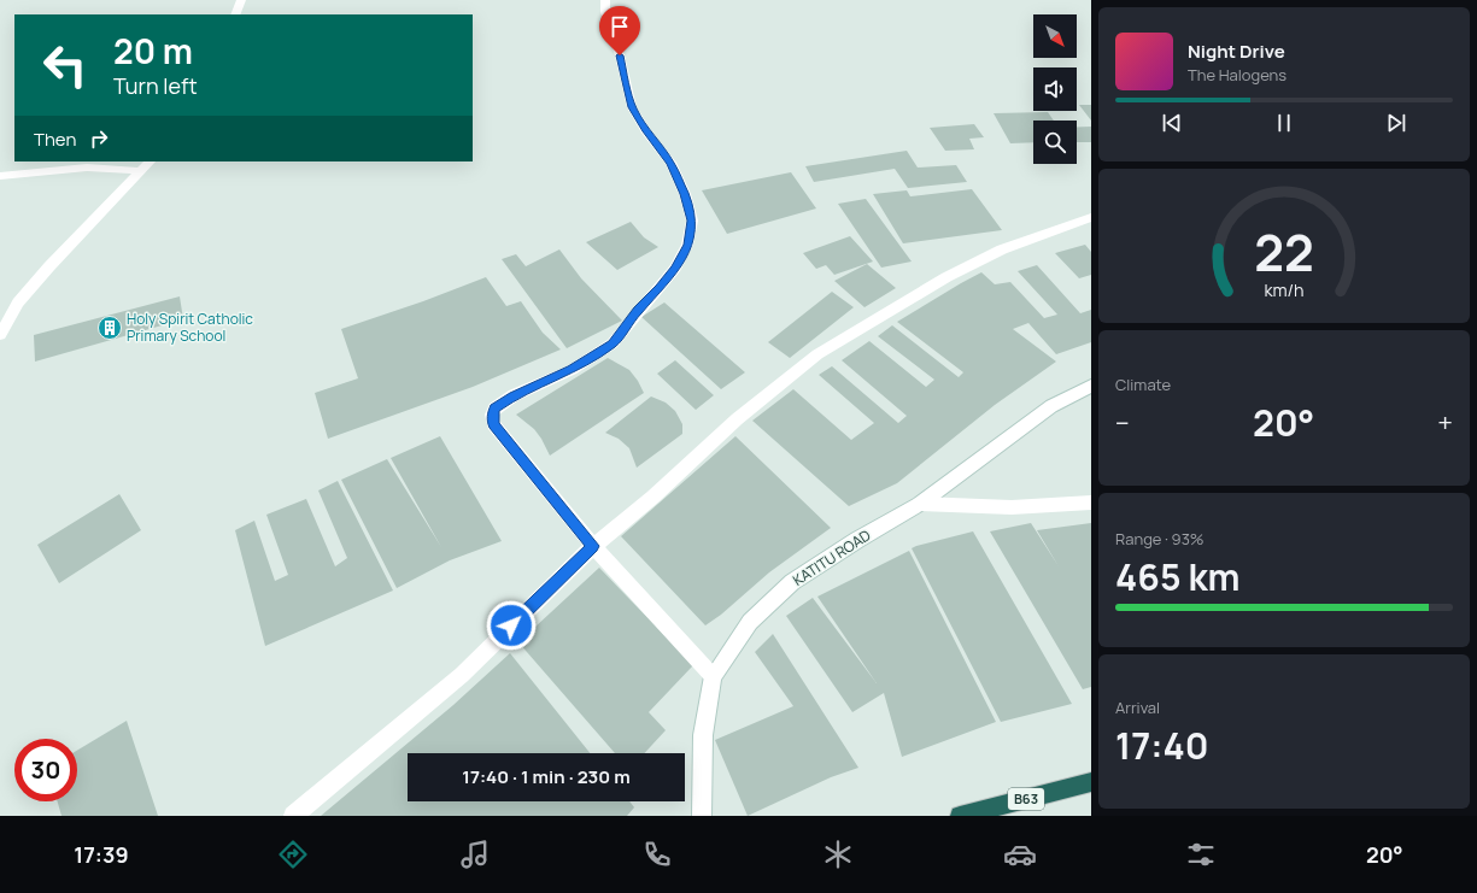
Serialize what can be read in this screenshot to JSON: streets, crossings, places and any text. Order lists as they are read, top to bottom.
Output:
{
  "streets": {
    "highway": ["B63"],
    "street": ["KATITU ROAD"]
  },
  "places": {
    "building": ["Holy Spirit Catholic Primary School"]
  },
  "north": "bottom right",
  "page": {
    "turn": ["20 m", "Turn left"],
    "song": ["Night Drive", "The Halogens"],
    "then": "Then",
    "tile": [
      "Climate",
      ["Range · 93%", "465 km"],
      ["Arrival", "17:40"]
    ],
    "heat": ["−", "20°", "+"],
    "limit": "30",
    "trip": "17:40 · 1 min · 230 m",
    "tabs": ["17:39", "20°"],
    "gauge": ["22", "km/h"]
  }
}
